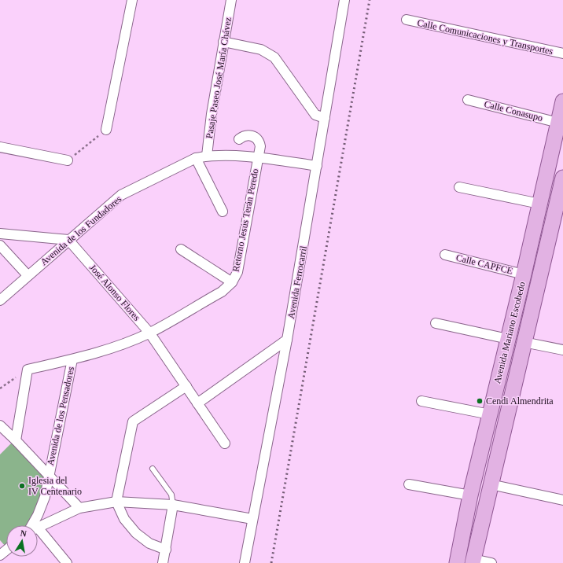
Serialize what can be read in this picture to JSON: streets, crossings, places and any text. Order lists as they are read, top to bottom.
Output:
{
  "streets": {
    "main road": ["Avenida Mariano Escobedo"],
    "street": [
      "Calle Comunicaciones y Transportes",
      "Pasaje Paseo José María Chávez",
      "Calle Conasupo",
      "Retorno Jesús Terán Peredo",
      "Avenida de los Fundadores",
      "Calle CAPFCE",
      "Avenida Ferrocarril",
      "José Alonso Flores",
      "Avenida de los Pensadores"
    ]
  },
  "crossings": [
    ["Pasaje Paseo José María Chávez", "Avenida de los Fundadores"],
    ["Calle Conasupo", "Avenida Mariano Escobedo"],
    ["Retorno Jesús Terán Peredo", "Avenida de los Fundadores"],
    ["Retorno Jesús Terán Peredo", "José Alonso Flores"],
    ["Retorno Jesús Terán Peredo", "Avenida de los Pensadores"],
    ["Avenida de los Fundadores", "Avenida Ferrocarril"],
    ["Avenida de los Fundadores", "José Alonso Flores"],
    ["Calle CAPFCE", "Avenida Mariano Escobedo"],
    ["José Alonso Flores", "Avenida de los Pensadores"]
  ],
  "places": ["Cendi Almendrita", "Iglesia del IV Centenario"],
  "north": "top"
}
